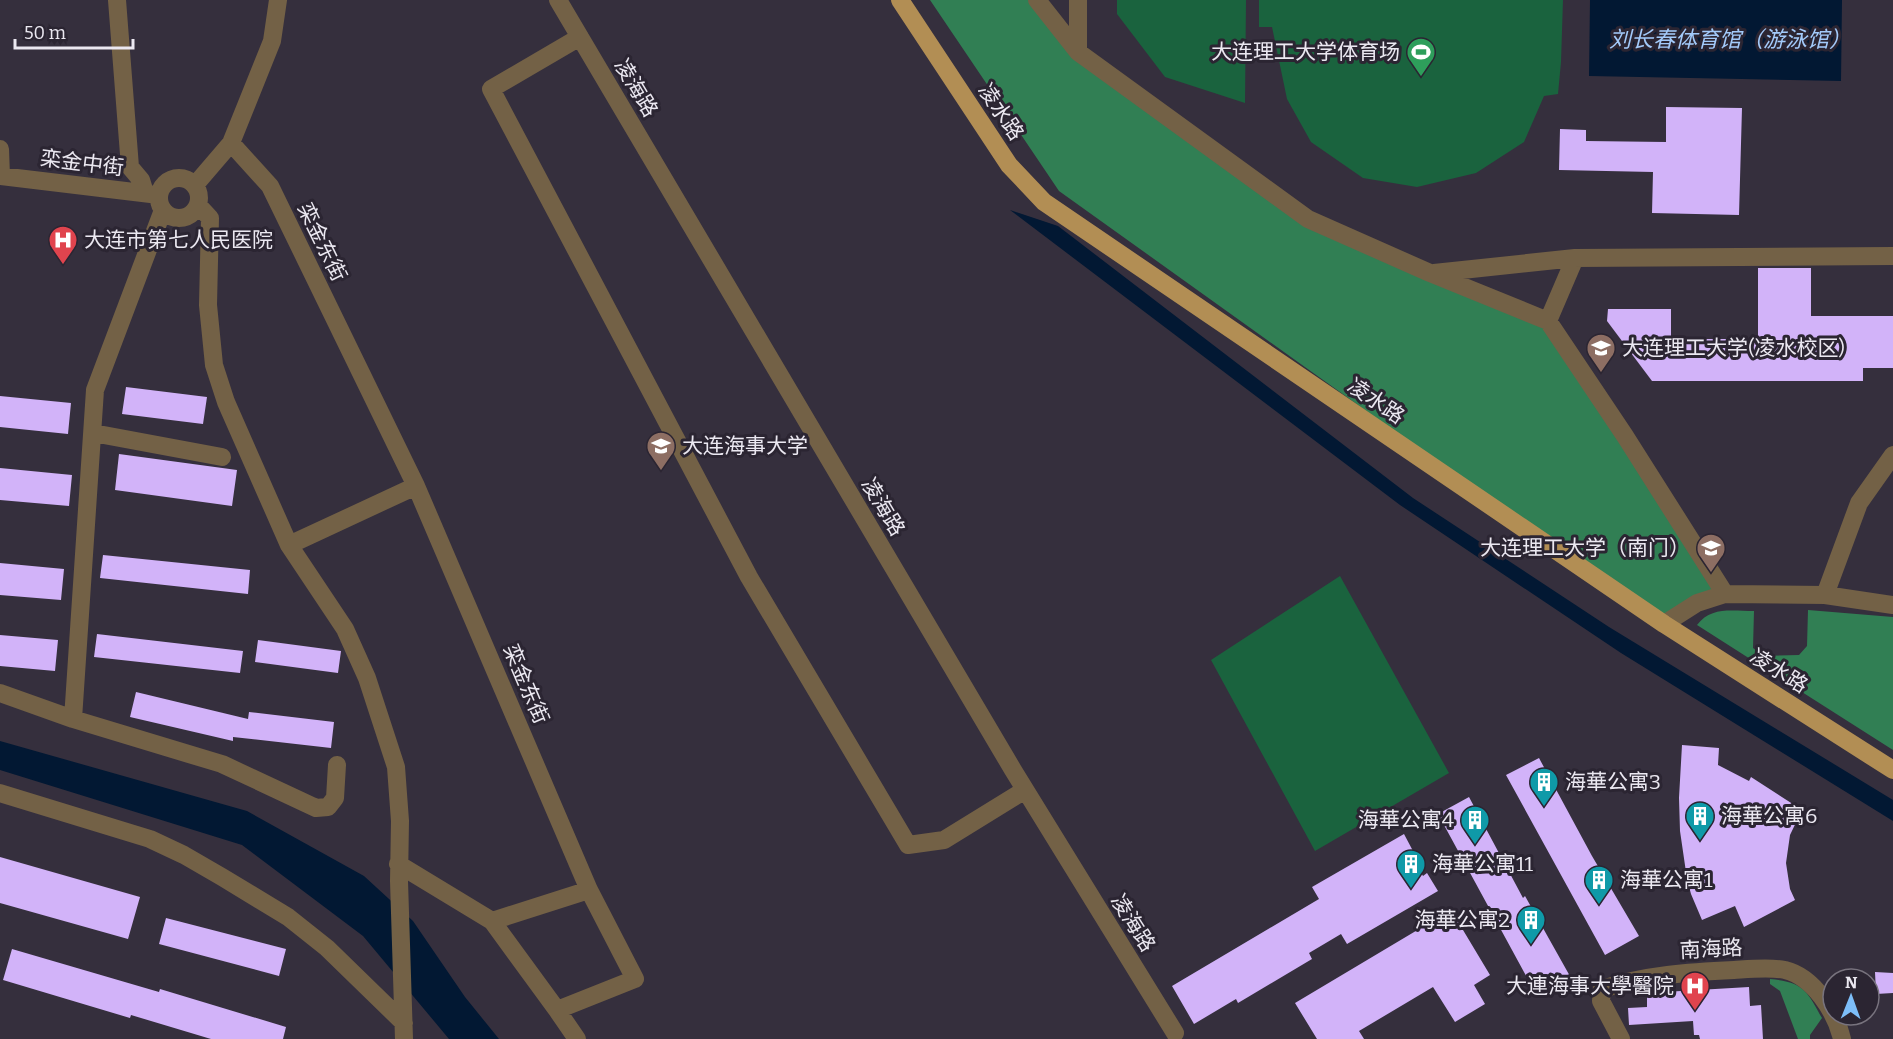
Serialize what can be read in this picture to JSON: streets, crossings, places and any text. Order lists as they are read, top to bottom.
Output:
{
  "streets": {
    "main road": ["凌水路"],
    "street": [
      "凌海路",
      "栾金中街",
      "栾金东街",
      "南海路"
    ]
  },
  "water": ["刘长春体育馆（游泳馆）"],
  "places": {
    "sports": ["大连理工大学体育场"],
    "hospital": ["大连市第七人民医院", "大連海事大學醫院"],
    "school or university": ["大连理工大学(凌水校区)", "大连海事大学", "大连理工大学（南门）"],
    "building": [
      "海華公寓3",
      "海華公寓6",
      "海華公寓4",
      "海華公寓11",
      "海華公寓1",
      "海華公寓2"
    ]
  },
  "scale_bar": "50 m",
  "north": "top"
}
